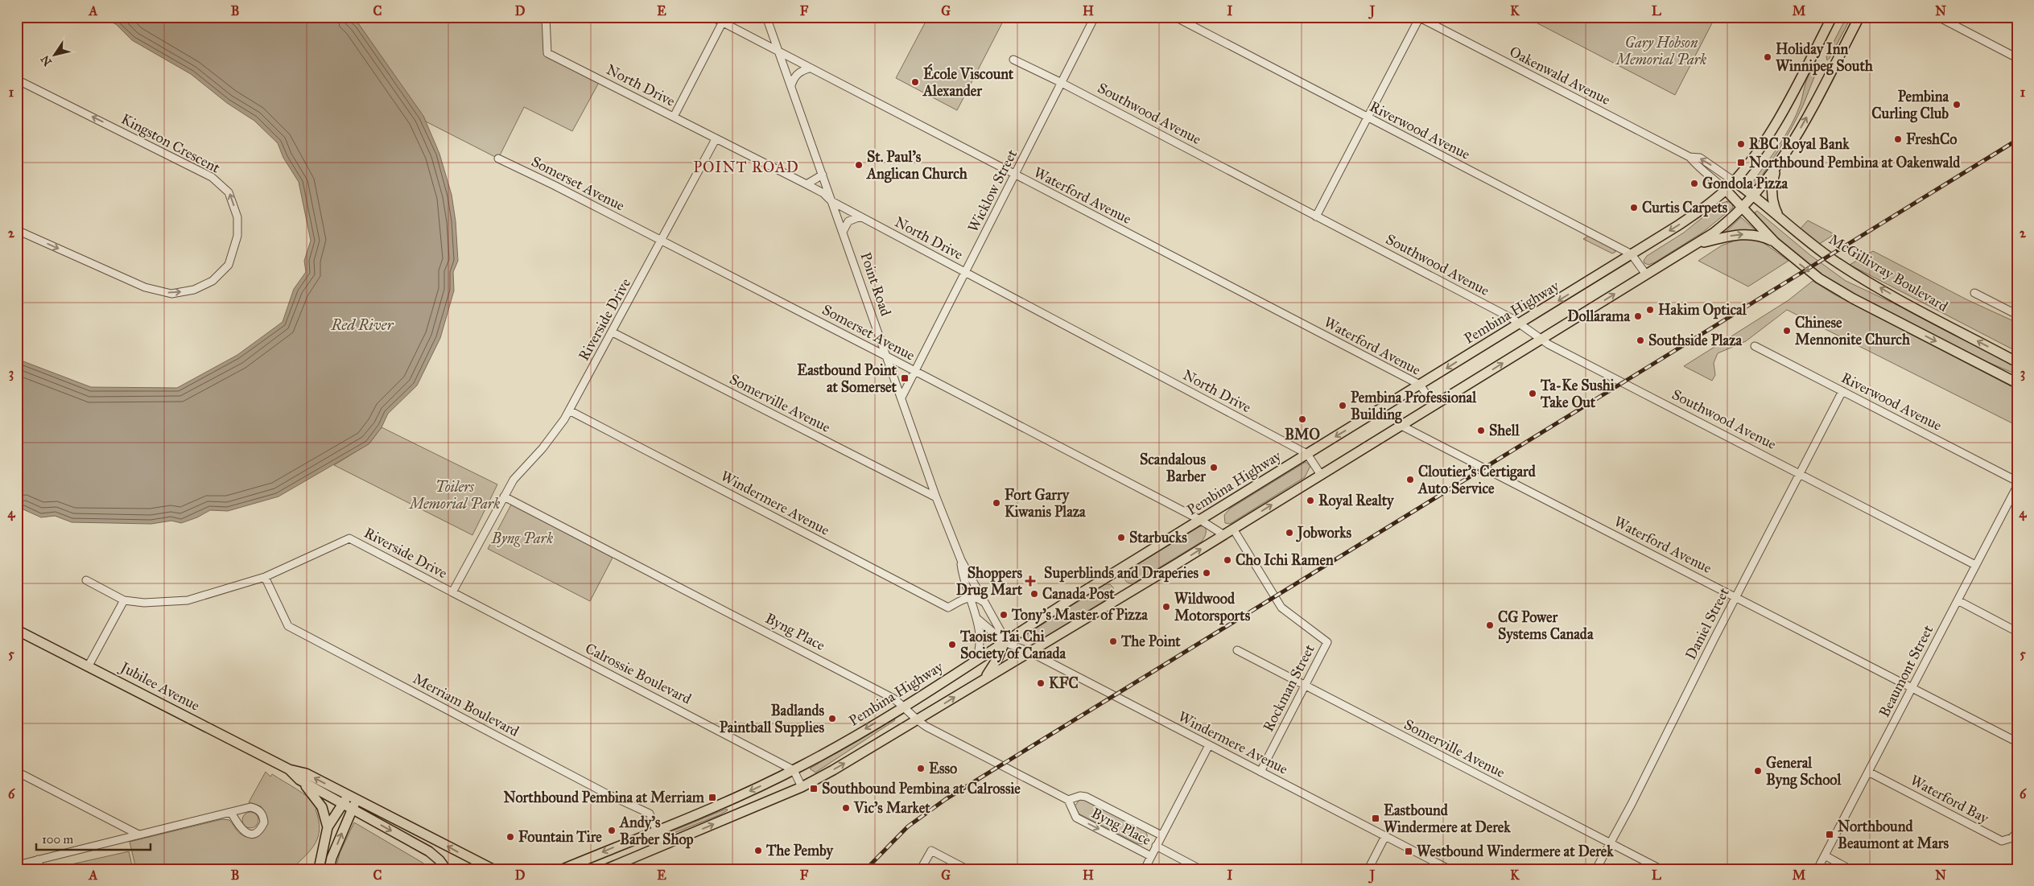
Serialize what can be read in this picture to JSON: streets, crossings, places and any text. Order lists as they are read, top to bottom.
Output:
{
  "streets": {
    "main road": ["McGillivray Boulevard", "Pembina Highway", "Jubilee Avenue"],
    "street": [
      "Oakenwald Avenue",
      "North Drive",
      "Southwood Avenue",
      "Riverwood Avenue",
      "Kingston Crescent",
      "Somerset Avenue",
      "Wicklow Street",
      "Waterford Avenue",
      "Point Road",
      "Riverside Drive",
      "Somerville Avenue",
      "Windermere Avenue",
      "Daniel Street",
      "Byng Place",
      "Beaumont Street",
      "Calrossie Boulevard",
      "Rockman Street",
      "Merriam Boulevard",
      "Waterford Bay"
    ]
  },
  "crossings": [
    ["Oakenwald Avenue", "McGillivray Boulevard"],
    ["Oakenwald Avenue", "Pembina Highway"],
    ["North Drive", "Wicklow Street"],
    ["North Drive", "Point Road"],
    ["North Drive", "Pembina Highway"],
    ["North Drive", "Riverside Drive"],
    ["Southwood Avenue", "Wicklow Street"],
    ["Southwood Avenue", "Pembina Highway"],
    ["Southwood Avenue", "Daniel Street"],
    ["Southwood Avenue", "Beaumont Street"],
    ["Riverwood Avenue", "Pembina Highway"],
    ["Riverwood Avenue", "Daniel Street"],
    ["Somerset Avenue", "Wicklow Street"],
    ["Somerset Avenue", "Point Road"],
    ["Somerset Avenue", "Pembina Highway"],
    ["Somerset Avenue", "Riverside Drive"],
    ["Wicklow Street", "Waterford Avenue"],
    ["Wicklow Street", "Point Road"],
    ["Waterford Avenue", "Point Road"],
    ["Waterford Avenue", "Pembina Highway"],
    ["Waterford Avenue", "Daniel Street"],
    ["Waterford Avenue", "Beaumont Street"],
    ["McGillivray Boulevard", "Pembina Highway"],
    ["Point Road", "Pembina Highway"],
    ["Point Road", "Somerville Avenue"],
    ["Point Road", "Windermere Avenue"],
    ["Pembina Highway", "Windermere Avenue"],
    ["Pembina Highway", "Byng Place"],
    ["Pembina Highway", "Calrossie Boulevard"],
    ["Pembina Highway", "Merriam Boulevard"],
    ["Riverside Drive", "Somerville Avenue"],
    ["Riverside Drive", "Windermere Avenue"],
    ["Riverside Drive", "Byng Place"],
    ["Riverside Drive", "Calrossie Boulevard"],
    ["Riverside Drive", "Merriam Boulevard"],
    ["Somerville Avenue", "Daniel Street"],
    ["Somerville Avenue", "Rockman Street"],
    ["Windermere Avenue", "Rockman Street"],
    ["Beaumont Street", "Waterford Bay"]
  ],
  "districts": ["POINT ROAD"],
  "water": ["Red River"],
  "parks": ["Gary Hobson Memorial Park", "Toilers Memorial Park", "Byng Park"],
  "places": {
    "other": [
      "Holiday Inn Winnipeg South",
      "École Viscount Alexander",
      "Pembina Curling Club",
      "FreshCo",
      "RBC Royal Bank",
      "St. Paul's Anglican Church",
      "Gondola Pizza",
      "Curtis Carpets",
      "Hakim Optical",
      "Dollarama",
      "Chinese Mennonite Church",
      "Southside Plaza",
      "Ta-Ke Sushi Take Out",
      "Pembina Professional Building",
      "BMO",
      "Shell",
      "Scandalous Barber",
      "Cloutier's Certigard Auto Service",
      "Royal Realty",
      "Fort Garry Kiwanis Plaza",
      "Jobworks",
      "Starbucks",
      "Cho Ichi Ramen",
      "Superblinds and Draperies",
      "Canada Post",
      "Wildwood Motorsports",
      "Tony's Master of Pizza",
      "CG Power Systems Canada",
      "The Point",
      "Taoist Tai Chi Society of Canada",
      "KFC",
      "Badlands Paintball Supplies",
      "Esso",
      "General Byng School",
      "Vic’s Market",
      "Andy's Barber Shop",
      "Fountain Tire",
      "The Pemby"
    ],
    "transit": [
      "Northbound Pembina at Oakenwald",
      "Eastbound Point at Somerset",
      "Southbound Pembina at Calrossie",
      "Northbound Pembina at Merriam",
      "Eastbound Windermere at Derek",
      "Northbound Beaumont at Mars",
      "Westbound Windermere at Derek"
    ],
    "health": ["Shoppers Drug Mart"]
  },
  "scale_bar": "100 m",
  "north": "bottom left",
  "grid": {
    "columns": [
      "A",
      "B",
      "C",
      "D",
      "E",
      "F",
      "G",
      "H",
      "I",
      "J",
      "K",
      "L",
      "M",
      "N"
    ],
    "rows": [
      "1",
      "2",
      "3",
      "4",
      "5",
      "6"
    ]
  }
}
